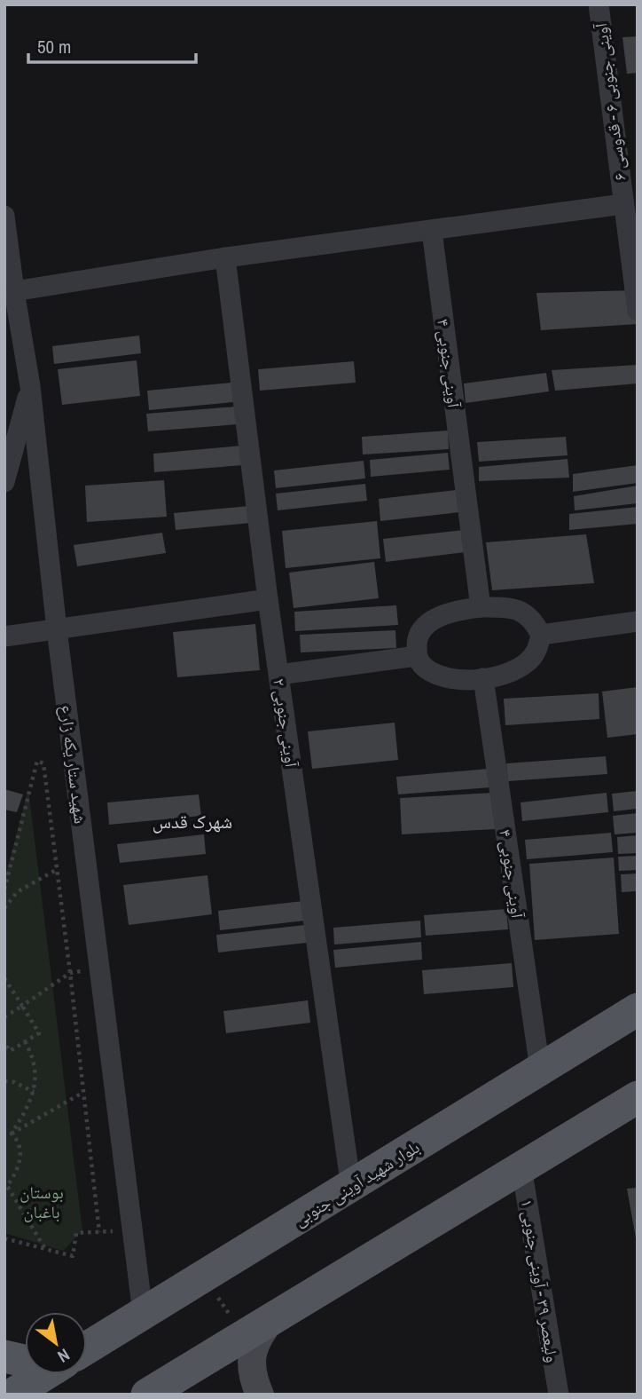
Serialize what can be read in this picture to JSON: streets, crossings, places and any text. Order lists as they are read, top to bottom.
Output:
{
  "streets": {
    "main road": ["بلوار شهید آوینی جنوبی"],
    "street": [
      "آوینی جنوبی ۶ - قدوسی ۶",
      "آوینی جنوبی ۴",
      "آوینی جنوبی ۲",
      "شهید ستار یکه زارع",
      "ولیعصر ۳۹ - آوینی جنوبی ۱"
    ]
  },
  "crossings": [
    ["آوینی جنوبی ۴", "بلوار شهید آوینی جنوبی"],
    ["آوینی جنوبی ۲", "بلوار شهید آوینی جنوبی"],
    ["شهید ستار یکه زارع", "بلوار شهید آوینی جنوبی"]
  ],
  "districts": ["شهرک قدس"],
  "parks": ["بوستان باغبان"],
  "scale_bar": "50 m",
  "north": "bottom right"
}
